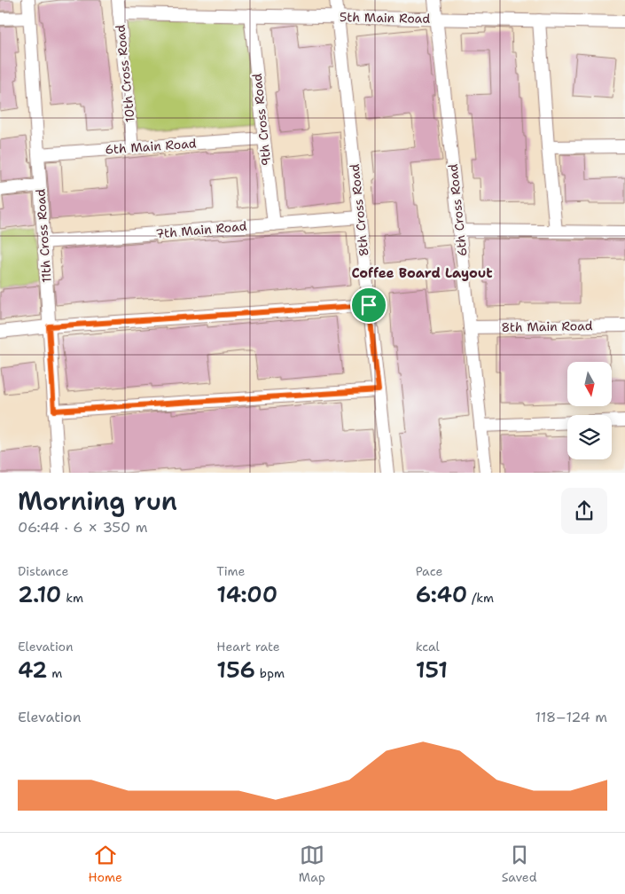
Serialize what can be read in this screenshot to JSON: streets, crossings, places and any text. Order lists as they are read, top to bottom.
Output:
{
  "streets": {
    "street": [
      "5th Main Road",
      "10th Cross Road",
      "9th Cross Road",
      "6th Main Road",
      "8th Cross Road",
      "6th Cross Road",
      "7th Main Road",
      "11th Cross Road",
      "8th Main Road"
    ]
  },
  "crossings": [
    ["5th Main Road", "10th Cross Road"],
    ["5th Main Road", "9th Cross Road"],
    ["5th Main Road", "8th Cross Road"],
    ["5th Main Road", "6th Cross Road"],
    ["10th Cross Road", "6th Main Road"],
    ["9th Cross Road", "6th Main Road"],
    ["9th Cross Road", "7th Main Road"],
    ["6th Main Road", "11th Cross Road"],
    ["8th Cross Road", "7th Main Road"],
    ["6th Cross Road", "8th Main Road"],
    ["7th Main Road", "11th Cross Road"]
  ],
  "districts": ["Coffee Board Layout"],
  "north": "bottom",
  "page": {
    "heading": ["Morning run", "06:44 · 6 × 350 m"],
    "stats": [
      ["Distance", "2.10 km"],
      ["Time", "14:00"],
      ["Pace", "6:40 /km"],
      ["Elevation", "42 m"],
      ["Heart rate", "156 bpm"],
      ["kcal", "151"]
    ],
    "chart": ["Elevation", "118–124 m"],
    "tabs": ["Home", "Map", "Saved"]
  }
}
